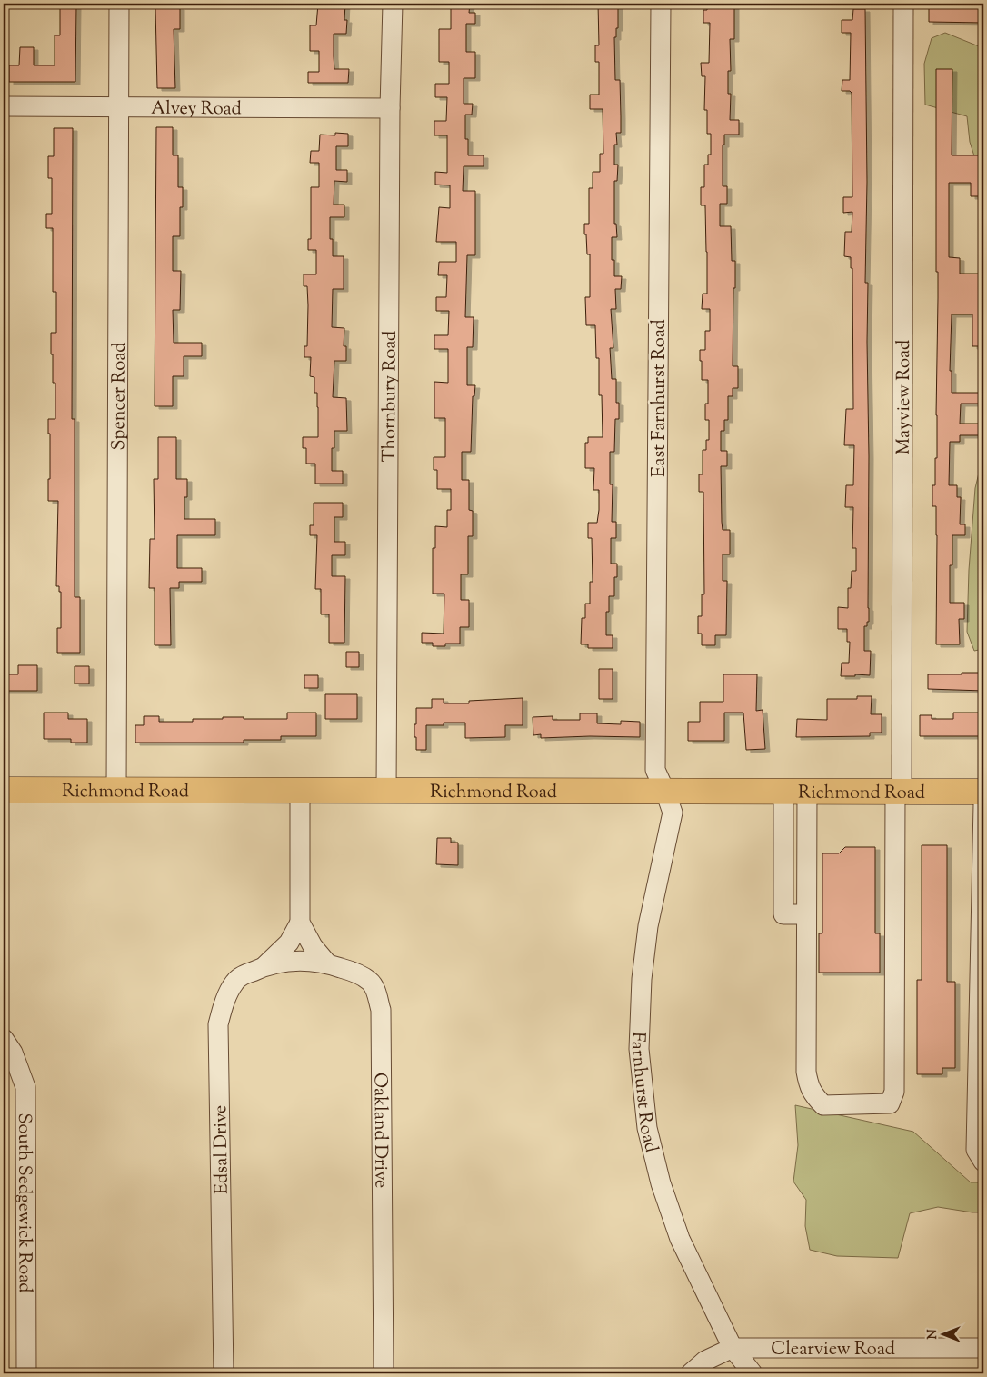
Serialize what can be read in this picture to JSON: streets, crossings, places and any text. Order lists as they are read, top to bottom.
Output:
{
  "streets": {
    "main road": ["Richmond Road"],
    "street": [
      "Alvey Road",
      "Spencer Road",
      "Thornbury Road",
      "Mayview Road",
      "East Farnhurst Road",
      "Farnhurst Road",
      "Oakland Drive",
      "Edsal Drive",
      "South Sedgewick Road",
      "Clearview Road"
    ]
  },
  "crossings": [
    ["Alvey Road", "Spencer Road"],
    ["Alvey Road", "Thornbury Road"],
    ["Spencer Road", "Richmond Road"],
    ["Thornbury Road", "Richmond Road"],
    ["Mayview Road", "Richmond Road"],
    ["East Farnhurst Road", "Richmond Road"],
    ["East Farnhurst Road", "Farnhurst Road"],
    ["Richmond Road", "Farnhurst Road"],
    ["Farnhurst Road", "Clearview Road"],
    ["Oakland Drive", "Edsal Drive"]
  ],
  "north": "left"
}
